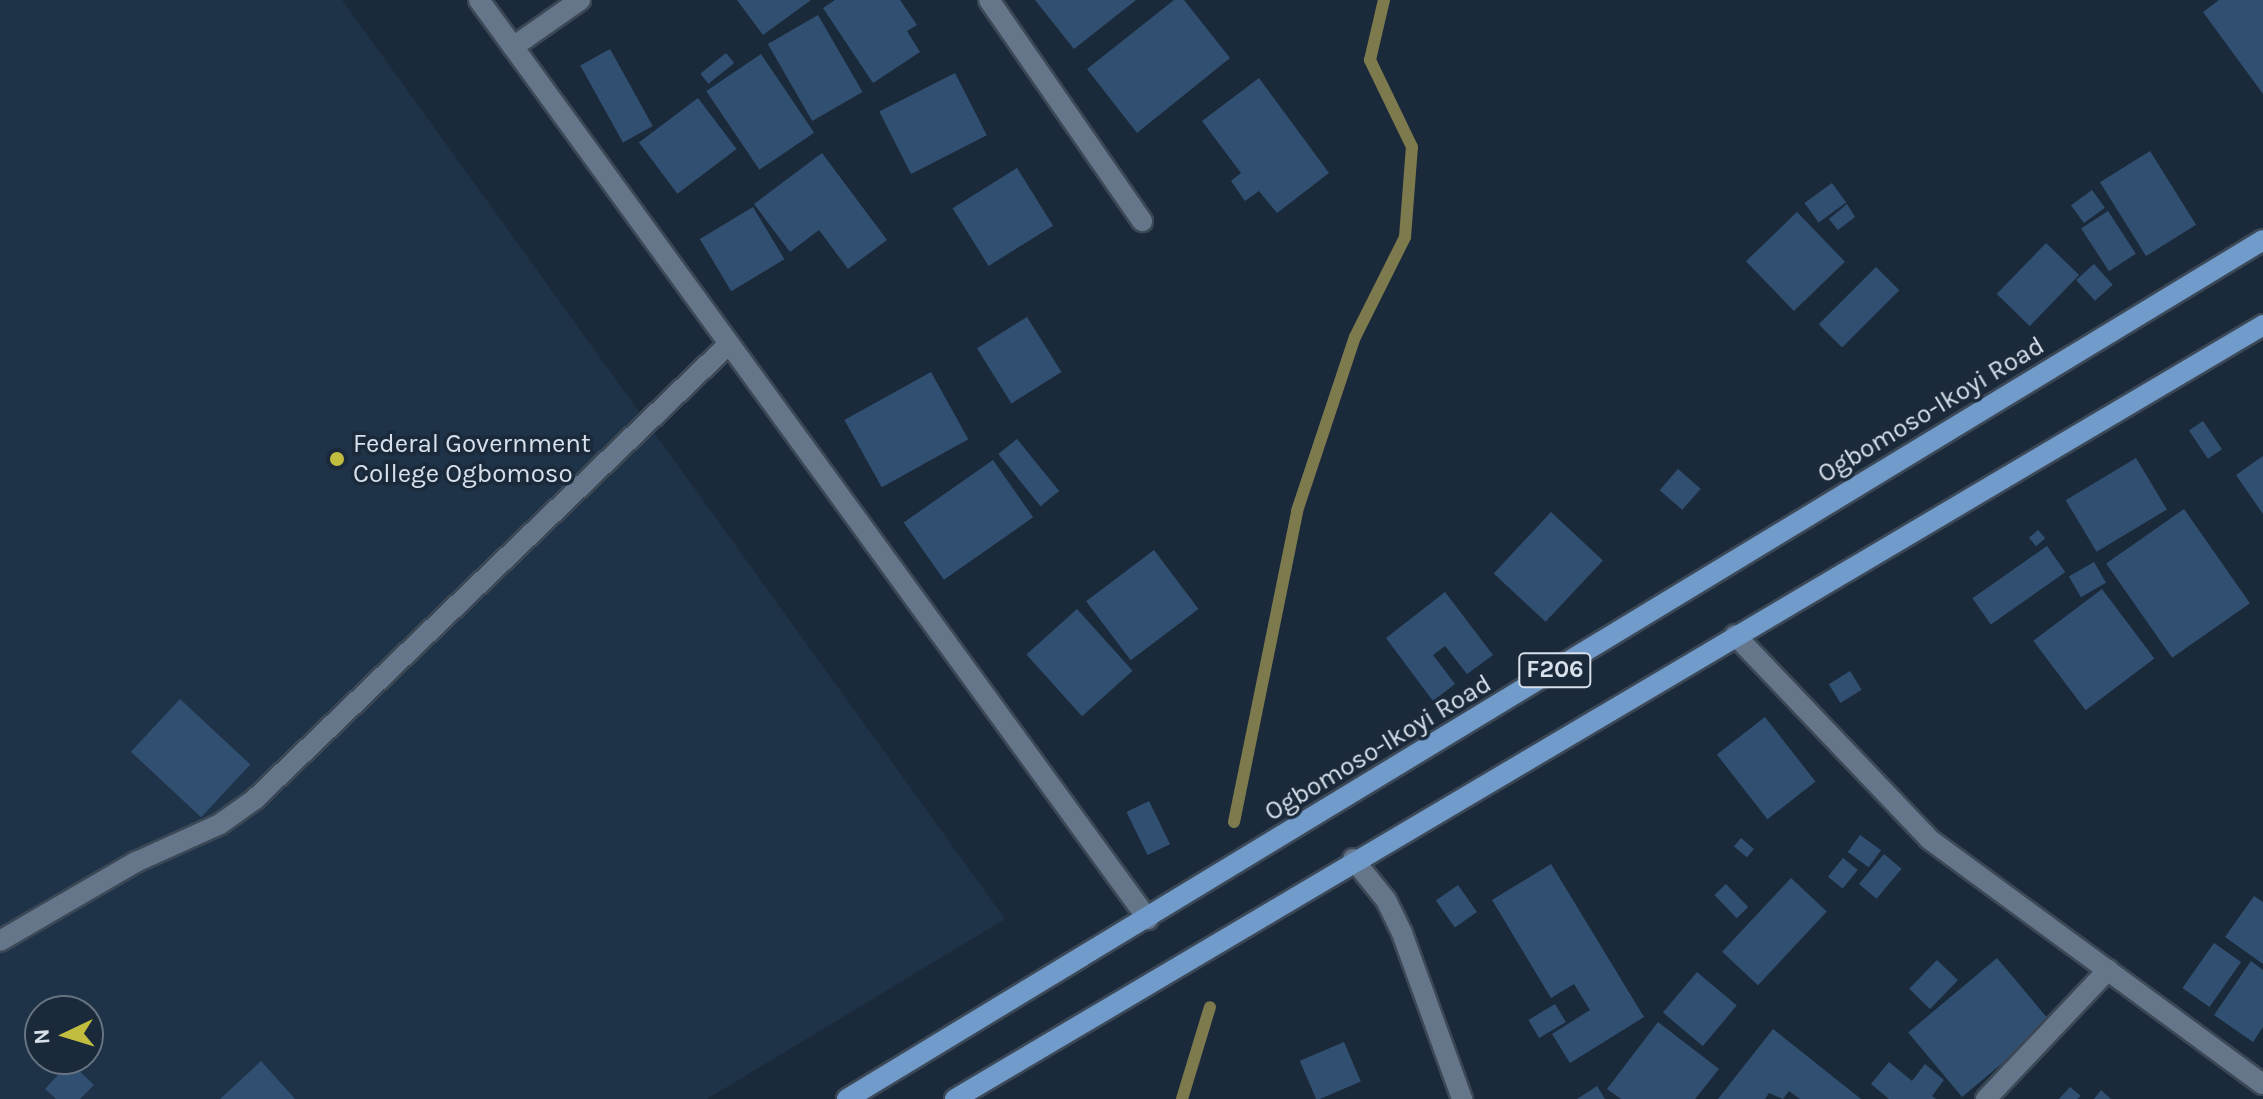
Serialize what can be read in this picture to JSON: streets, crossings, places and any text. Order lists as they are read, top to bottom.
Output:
{
  "streets": {
    "main road": ["Ogbomoso-Ikoyi Road", "F206"]
  },
  "places": ["Federal Government College Ogbomoso"],
  "north": "left"
}
